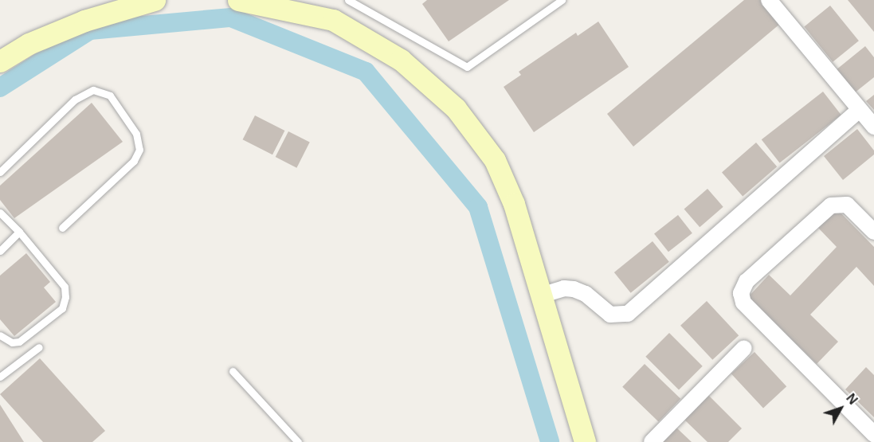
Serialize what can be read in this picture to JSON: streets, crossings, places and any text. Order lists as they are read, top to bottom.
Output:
{
  "north": "top right"
}
